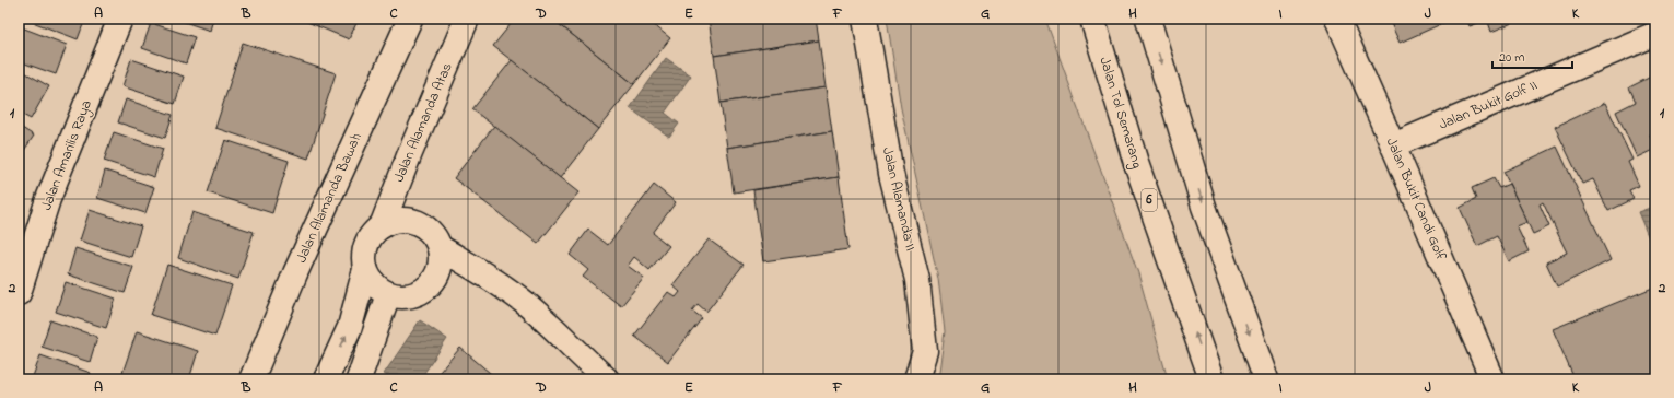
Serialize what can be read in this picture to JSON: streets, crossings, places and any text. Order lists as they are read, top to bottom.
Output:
{
  "streets": {
    "main road": [
      "Jalan Bukit Golf II",
      "Jalan Tol Semarang",
      "Jalan Alamanda Atas",
      "Jalan Amarilis Raya",
      "Jalan Alamanda Bawah",
      "Jalan Alamanda II",
      "Jalan Bukit Candi Golf",
      "6"
    ]
  },
  "crossings": [
    ["Jalan Bukit Golf II", "Jalan Bukit Candi Golf"]
  ],
  "scale_bar": "20 m",
  "grid": {
    "columns": [
      "A",
      "B",
      "C",
      "D",
      "E",
      "F",
      "G",
      "H",
      "I",
      "J",
      "K"
    ],
    "rows": ["1", "2"]
  }
}
